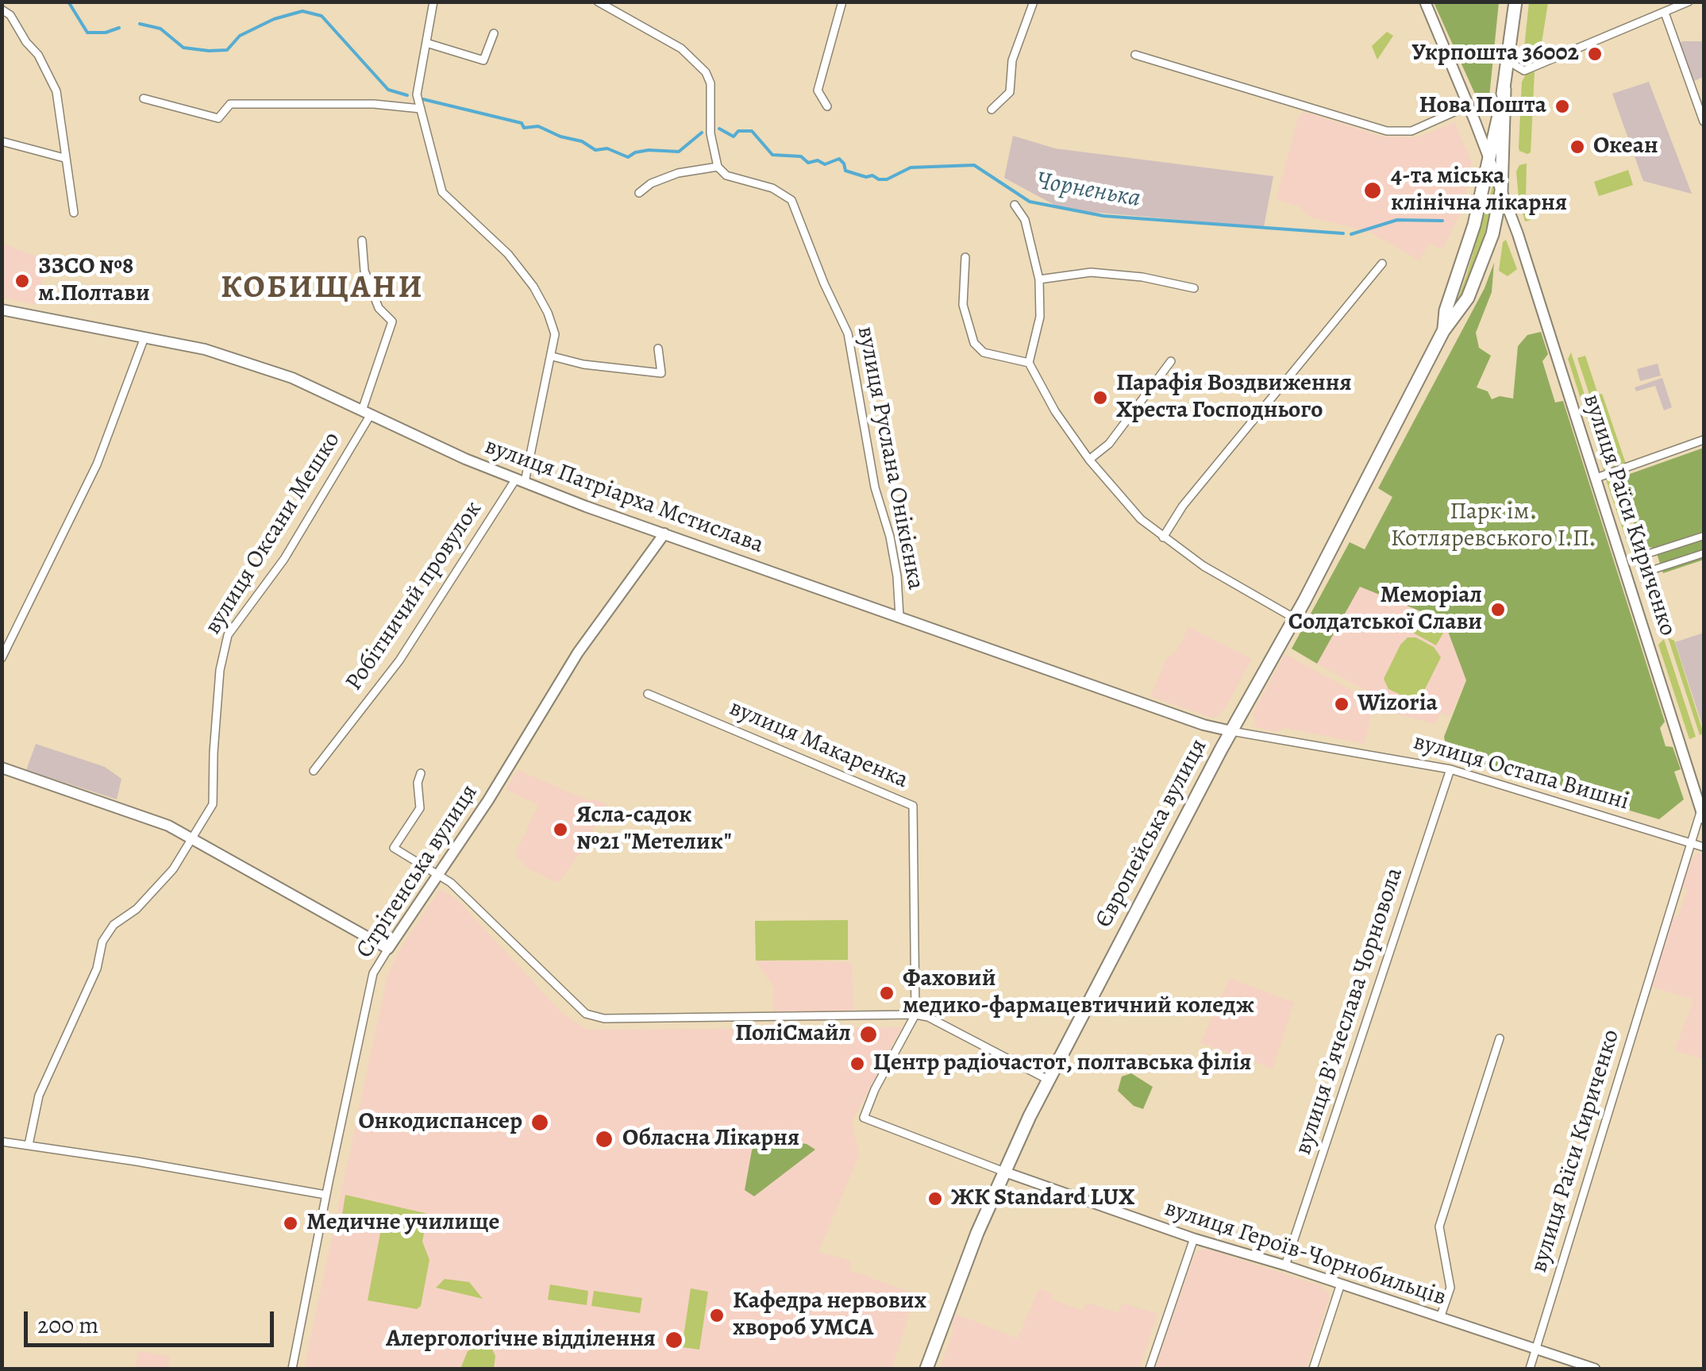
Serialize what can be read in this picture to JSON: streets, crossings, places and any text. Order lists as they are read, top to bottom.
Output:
{
  "streets": {
    "main road": [
      "вулиця Патріарха Мстислава",
      "вулиця Раїси Кириченко",
      "Європейська вулиця",
      "Стрітенська вулиця"
    ],
    "street": [
      "вулиця Руслана Онікієнка",
      "вулиця Оксани Мешко",
      "Робітничий провулок",
      "вулиця Макаренка",
      "вулиця Остапа Вишні",
      "вулиця Вʼячеслава Чорновола",
      "вулиця Героїв-Чорнобильців"
    ]
  },
  "crossings": [
    ["вулиця Руслана Онікієнка", "вулиця Патріарха Мстислава"],
    ["вулиця Патріарха Мстислава", "вулиця Оксани Мешко"],
    ["вулиця Патріарха Мстислава", "Робітничий провулок"],
    ["вулиця Патріарха Мстислава", "вулиця Остапа Вишні"],
    ["вулиця Патріарха Мстислава", "Європейська вулиця"],
    ["вулиця Патріарха Мстислава", "Стрітенська вулиця"],
    ["вулиця Раїси Кириченко", "вулиця Остапа Вишні"],
    ["вулиця Раїси Кириченко", "Європейська вулиця"],
    ["вулиця Раїси Кириченко", "вулиця Героїв-Чорнобильців"],
    ["вулиця Остапа Вишні", "Європейська вулиця"],
    ["вулиця Остапа Вишні", "вулиця Вʼячеслава Чорновола"],
    ["Європейська вулиця", "вулиця Героїв-Чорнобильців"],
    ["вулиця Вʼячеслава Чорновола", "вулиця Героїв-Чорнобильців"]
  ],
  "districts": ["КОБИЩАНИ"],
  "water": ["Чорненька"],
  "parks": ["Парк ім. Котляревського І.П."],
  "places": [
    "Укрпошта 36002",
    "Нова Пошта",
    "Океан",
    "4-та міська клінічна лікарня",
    "ЗЗСО №8 м.Полтави",
    "Парафія Воздвиження Хреста Господнього",
    "Меморіал Солдатської Слави",
    "Wizoria",
    "Ясла-садок №21 \"Метелик\"",
    "Фаховий медико-фармацевтичний коледж",
    "ПоліСмайл",
    "Центр радіочастот, полтавська філія",
    "Онкодиспансер",
    "Обласна Лікарня",
    "ЖК Standard LUX",
    "Медичне училище",
    "Кафедра нервових хвороб УМСА",
    "Алергологічне відділення"
  ],
  "scale_bar": "200 m"
}
